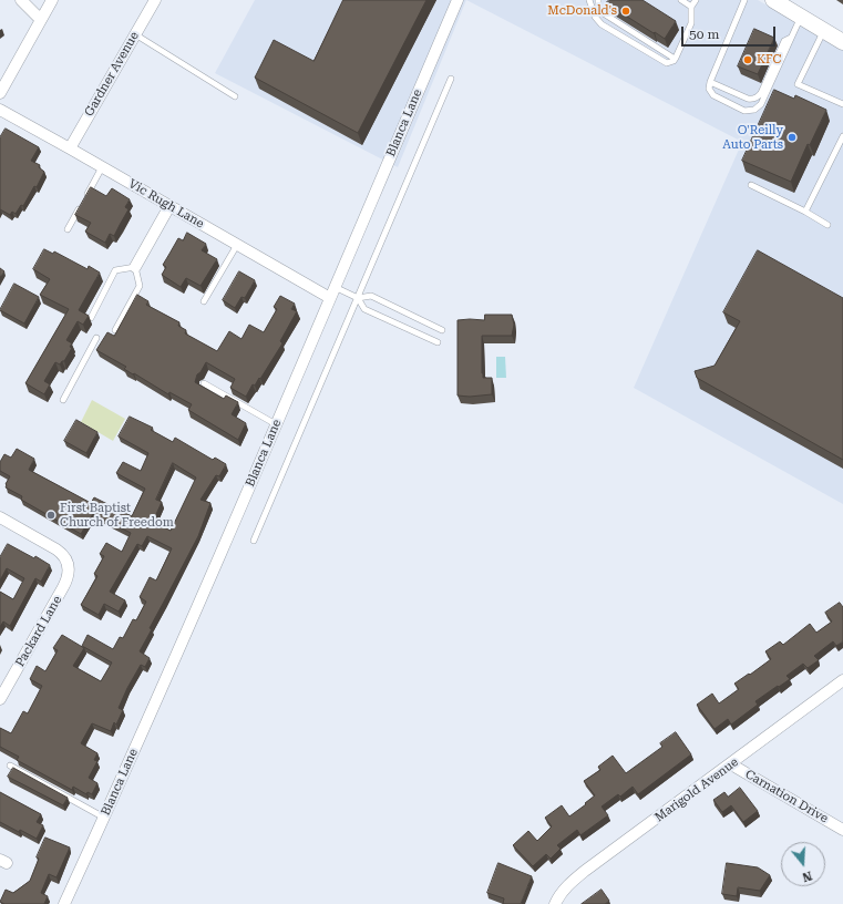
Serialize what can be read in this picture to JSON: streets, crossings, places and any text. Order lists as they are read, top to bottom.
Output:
{
  "streets": {
    "street": [
      "Gardner Avenue",
      "Blanca Lane",
      "Vic Rugh Lane",
      "Packard Lane",
      "Marigold Avenue",
      "Carnation Drive"
    ]
  },
  "crossings": [
    ["Gardner Avenue", "Vic Rugh Lane"],
    ["Blanca Lane", "Vic Rugh Lane"],
    ["Marigold Avenue", "Carnation Drive"]
  ],
  "places": [
    "McDonald's",
    "KFC",
    "O'Reilly Auto Parts",
    "First Baptist Church of Freedom"
  ],
  "scale_bar": "50 m",
  "north": "bottom"
}
